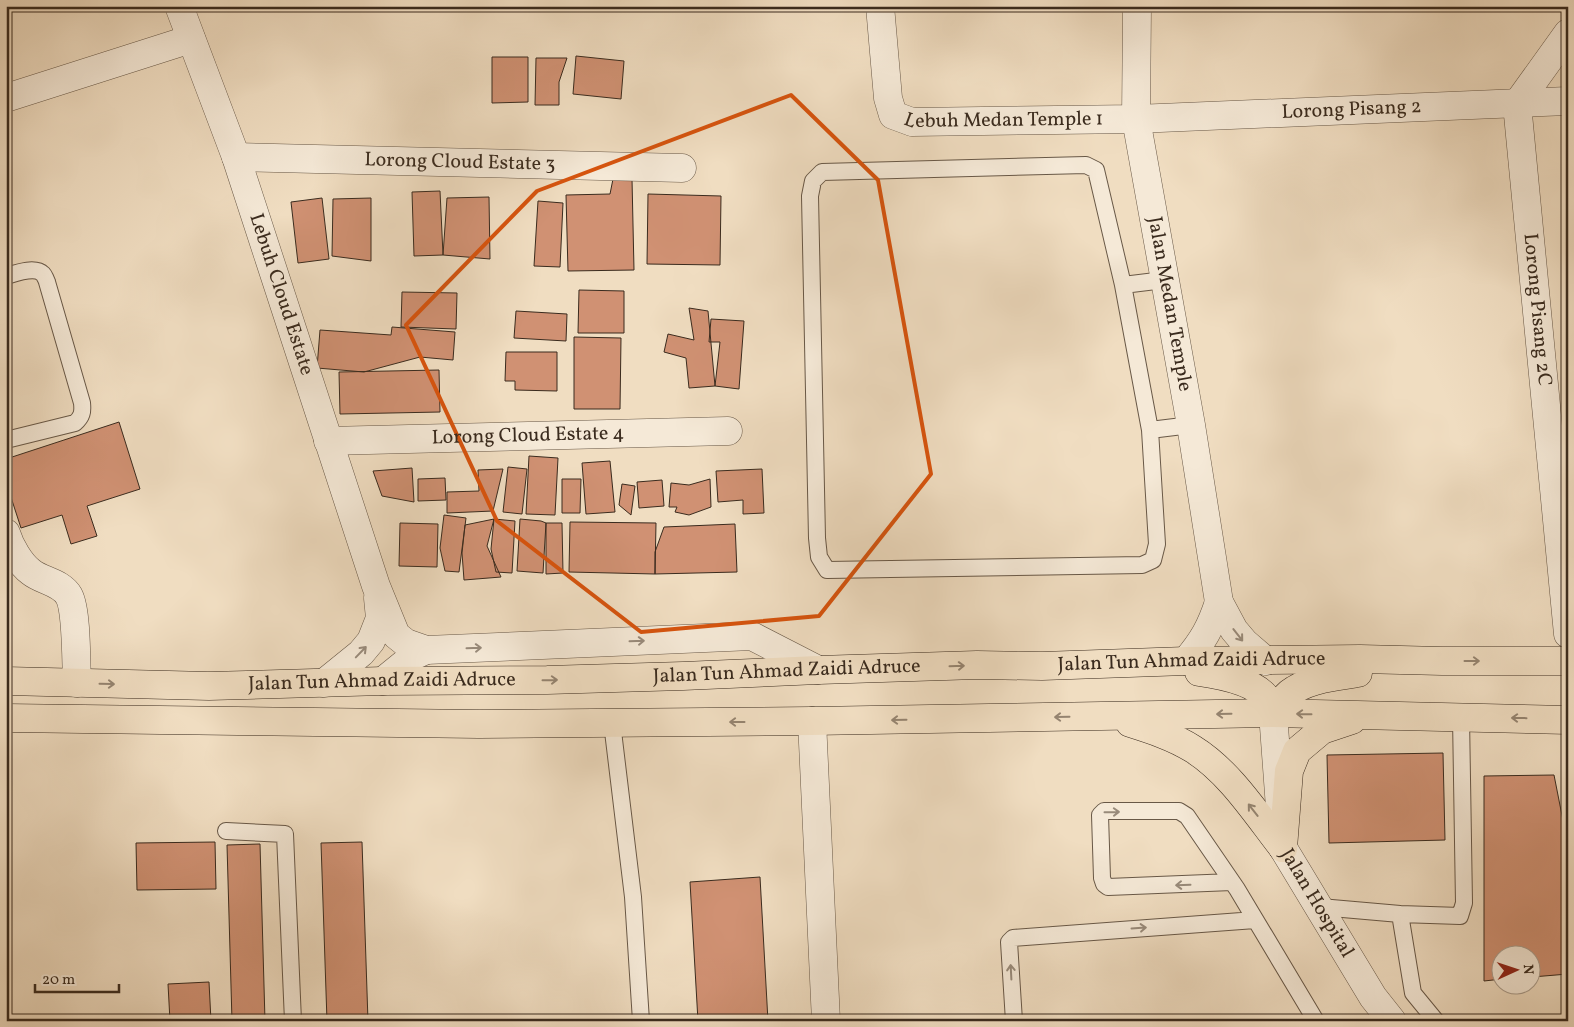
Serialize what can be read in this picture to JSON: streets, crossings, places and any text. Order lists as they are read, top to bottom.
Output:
{
  "streets": {
    "main road": ["Jalan Tun Ahmad Zaidi Adruce"],
    "street": [
      "Lorong Pisang 2",
      "Lebuh Medan Temple 1",
      "Lorong Cloud Estate 3",
      "Lebuh Cloud Estate",
      "Jalan Medan Temple",
      "Lorong Pisang 2C",
      "Lorong Cloud Estate 4",
      "Jalan Hospital"
    ]
  },
  "crossings": [
    ["Lorong Pisang 2", "Lebuh Medan Temple 1"],
    ["Lorong Pisang 2", "Jalan Medan Temple"],
    ["Lorong Pisang 2", "Lorong Pisang 2C"],
    ["Lebuh Medan Temple 1", "Jalan Medan Temple"],
    ["Lorong Cloud Estate 3", "Lebuh Cloud Estate"],
    ["Lebuh Cloud Estate", "Lorong Cloud Estate 4"],
    ["Jalan Medan Temple", "Jalan Tun Ahmad Zaidi Adruce"],
    ["Jalan Tun Ahmad Zaidi Adruce", "Jalan Hospital"]
  ],
  "scale_bar": "20 m",
  "north": "right"
}
